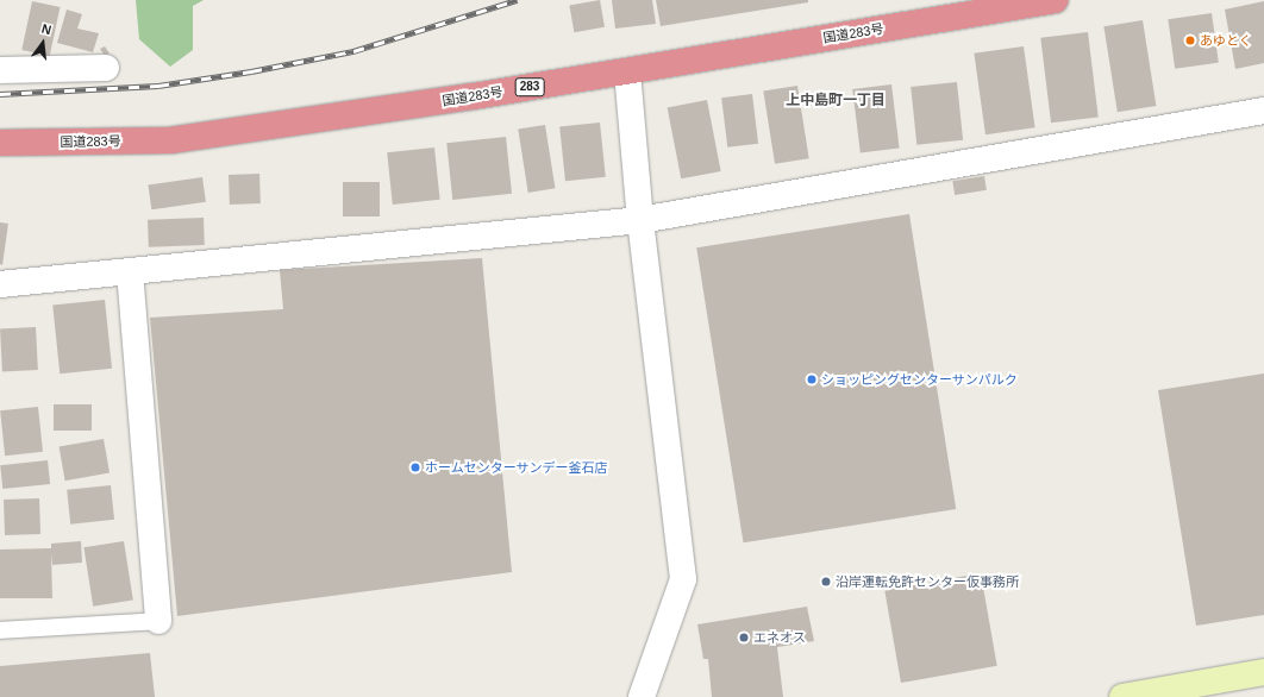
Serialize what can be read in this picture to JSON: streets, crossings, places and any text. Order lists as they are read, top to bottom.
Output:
{
  "streets": {
    "highway": ["国道283号", "283"]
  },
  "districts": ["上中島町一丁目"],
  "places": [
    "あゆとく",
    "ショッピングセンターサンパルク",
    "ホームセンターサンデー釜石店",
    "沿岸運転免許センター仮事務所",
    "エネオス"
  ],
  "north": "top"
}
